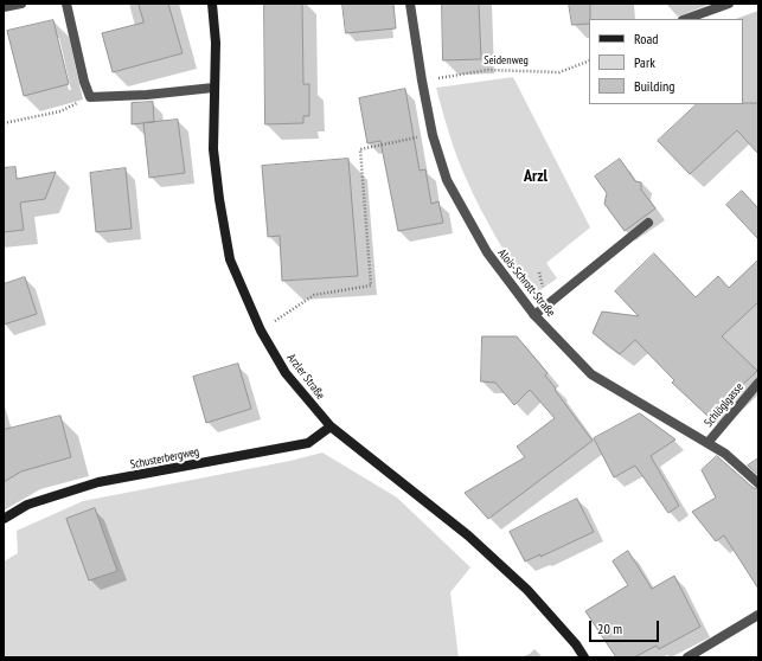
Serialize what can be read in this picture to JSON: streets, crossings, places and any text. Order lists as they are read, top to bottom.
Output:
{
  "streets": {
    "main road": ["Arzler Straße", "Schusterbergweg"],
    "street": ["Alois-Schrott-Straße", "Schlöglgasse"],
    "path": ["Seidenweg"]
  },
  "crossings": [
    ["Seidenweg", "Alois-Schrott-Straße"],
    ["Alois-Schrott-Straße", "Schlöglgasse"],
    ["Arzler Straße", "Schusterbergweg"]
  ],
  "districts": ["Arzl"],
  "legend": ["Road", "Park", "Building"],
  "scale_bar": "20 m"
}
